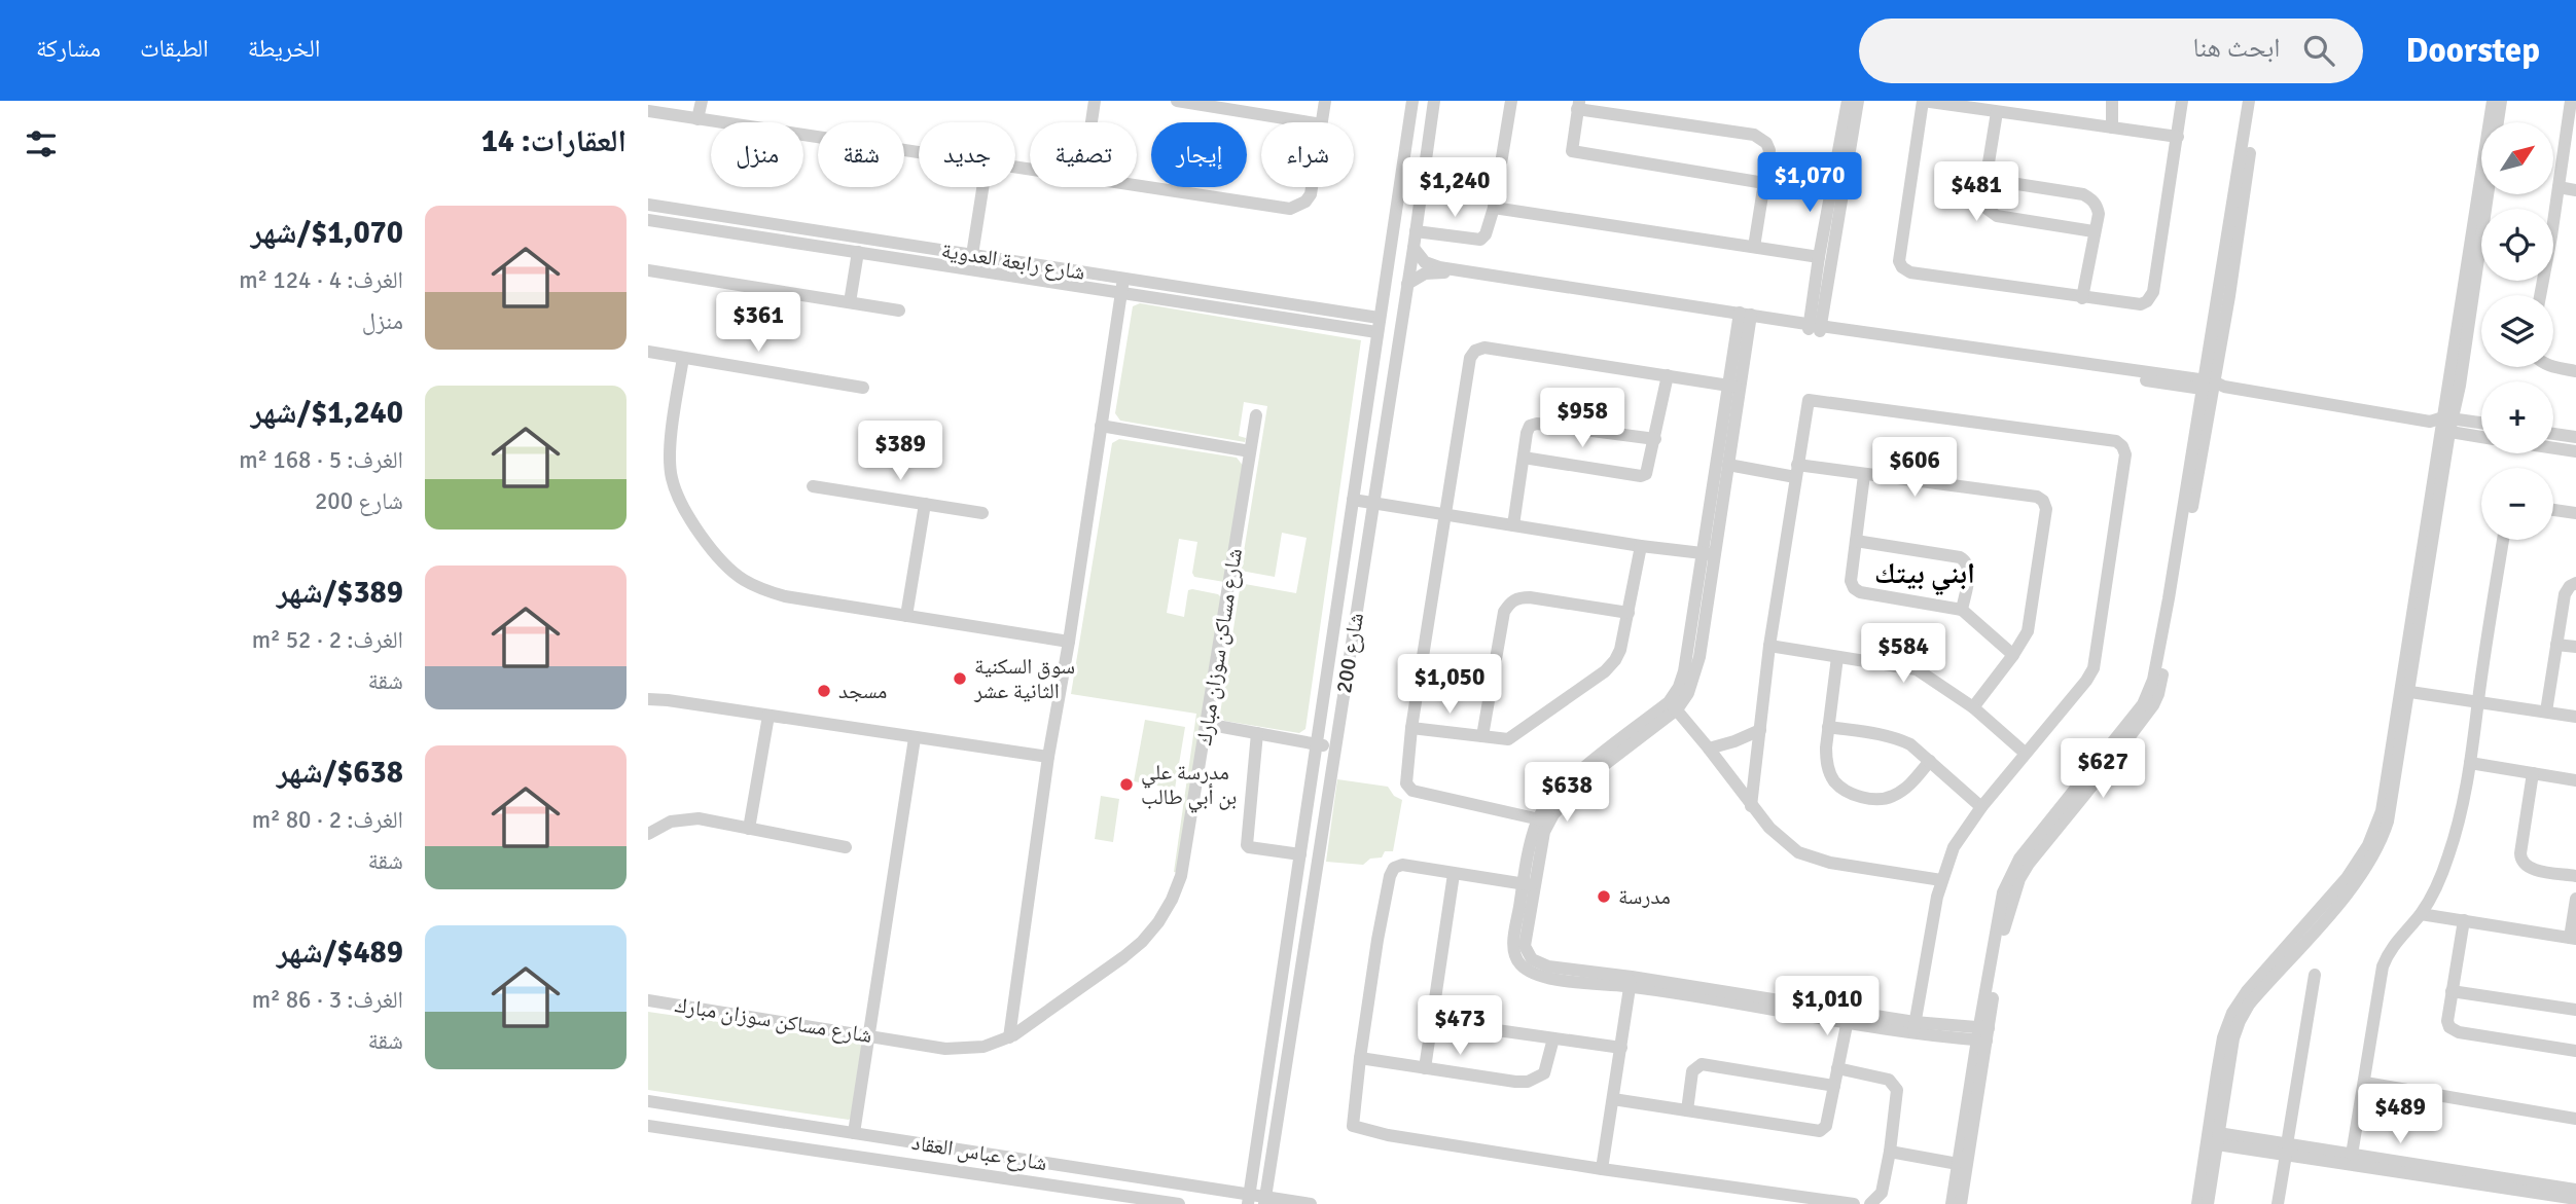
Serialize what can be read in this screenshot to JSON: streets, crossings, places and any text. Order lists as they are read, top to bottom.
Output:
{
  "streets": {
    "street": [
      "شارع رابعة العدوية",
      "شارع مساكن سوزان مبارك",
      "شارع 200",
      "شارع عباس العقاد"
    ]
  },
  "crossings": [
    ["شارع رابعة العدوية", "شارع 200"],
    ["شارع 200", "شارع عباس العقاد"]
  ],
  "districts": ["ابني بيتك"],
  "places": [
    "سوق السكنية الثانية عشر",
    "مسجد",
    "مدرسة علي بن أبي طالب",
    "مدرسة"
  ],
  "north": "top right",
  "page": {
    "header": "Doorstep",
    "search": "ابحث هنا",
    "nav": ["الخريطة", "الطبقات", "مشاركة"],
    "heading": "العقارات: 14",
    "map_buttons": ["+", "−"],
    "chip": [
      "شراء",
      "إيجار",
      "تصفية",
      "جديد",
      "شقة",
      "منزل"
    ],
    "price": [
      "$1,070",
      "$1,240",
      "$481",
      "$361",
      "$958",
      "$389",
      "$606",
      "$584",
      "$1,050",
      "$627",
      "$638",
      "$1,010",
      "$473",
      "$489"
    ],
    "list": [
      {
        "name": "$1,070/شهر",
        "note": "الغرف: 4 · 124 m² · منزل"
      },
      {
        "name": "$1,240/شهر",
        "note": "الغرف: 5 · 168 m² · شارع 200"
      },
      {
        "name": "$389/شهر",
        "note": "الغرف: 2 · 52 m² · شقة"
      },
      {
        "name": "$638/شهر",
        "note": "الغرف: 2 · 80 m² · شقة"
      },
      {
        "name": "$489/شهر",
        "note": "الغرف: 3 · 86 m² · شقة"
      }
    ]
  }
}
